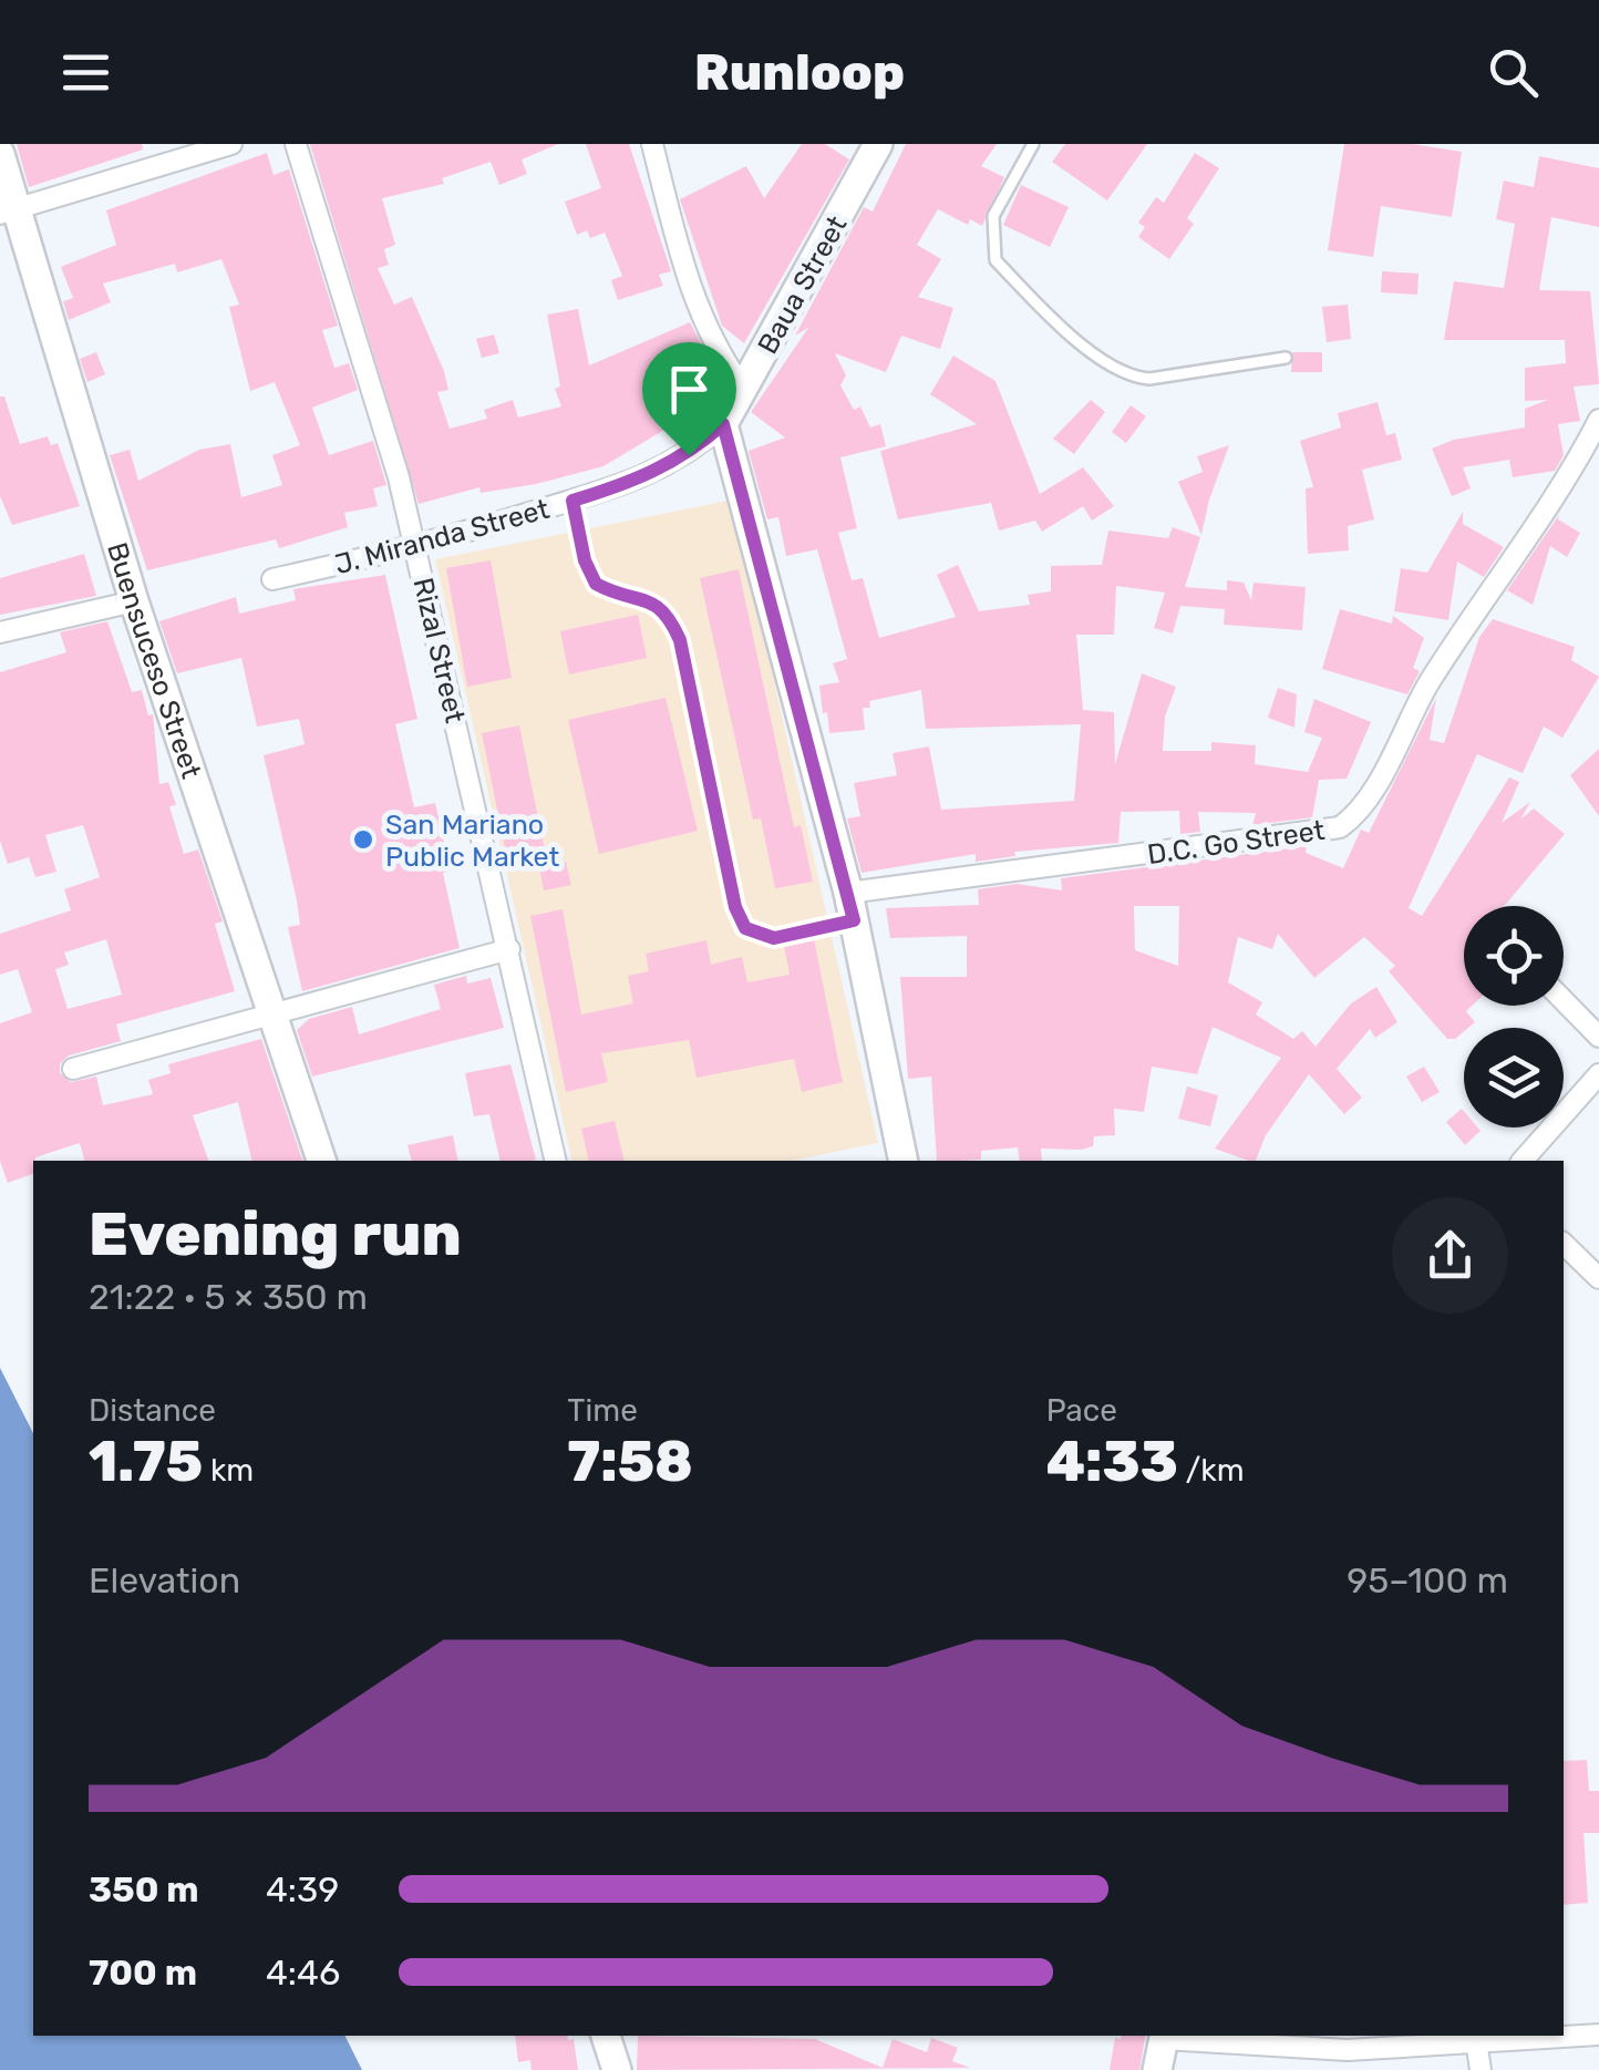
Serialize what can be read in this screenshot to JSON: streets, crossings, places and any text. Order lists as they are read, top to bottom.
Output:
{
  "streets": {
    "street": [
      "Baua Street",
      "J. Miranda Street",
      "Rizal Street",
      "Buensuceso Street",
      "D.C. Go Street"
    ]
  },
  "crossings": [
    ["Baua Street", "J. Miranda Street"],
    ["J. Miranda Street", "Rizal Street"]
  ],
  "places": ["San Mariano Public Market"],
  "page": {
    "header": "Runloop",
    "heading": ["Evening run", "21:22 · 5 × 350 m"],
    "stats": [
      ["Distance", "1.75 km"],
      ["Time", "7:58"],
      ["Pace", "4:33 /km"]
    ],
    "chart": ["Elevation", "95–100 m"],
    "list": [
      {
        "name": "350 m",
        "note": "4:39"
      },
      {
        "name": "700 m",
        "note": "4:46"
      }
    ]
  }
}
